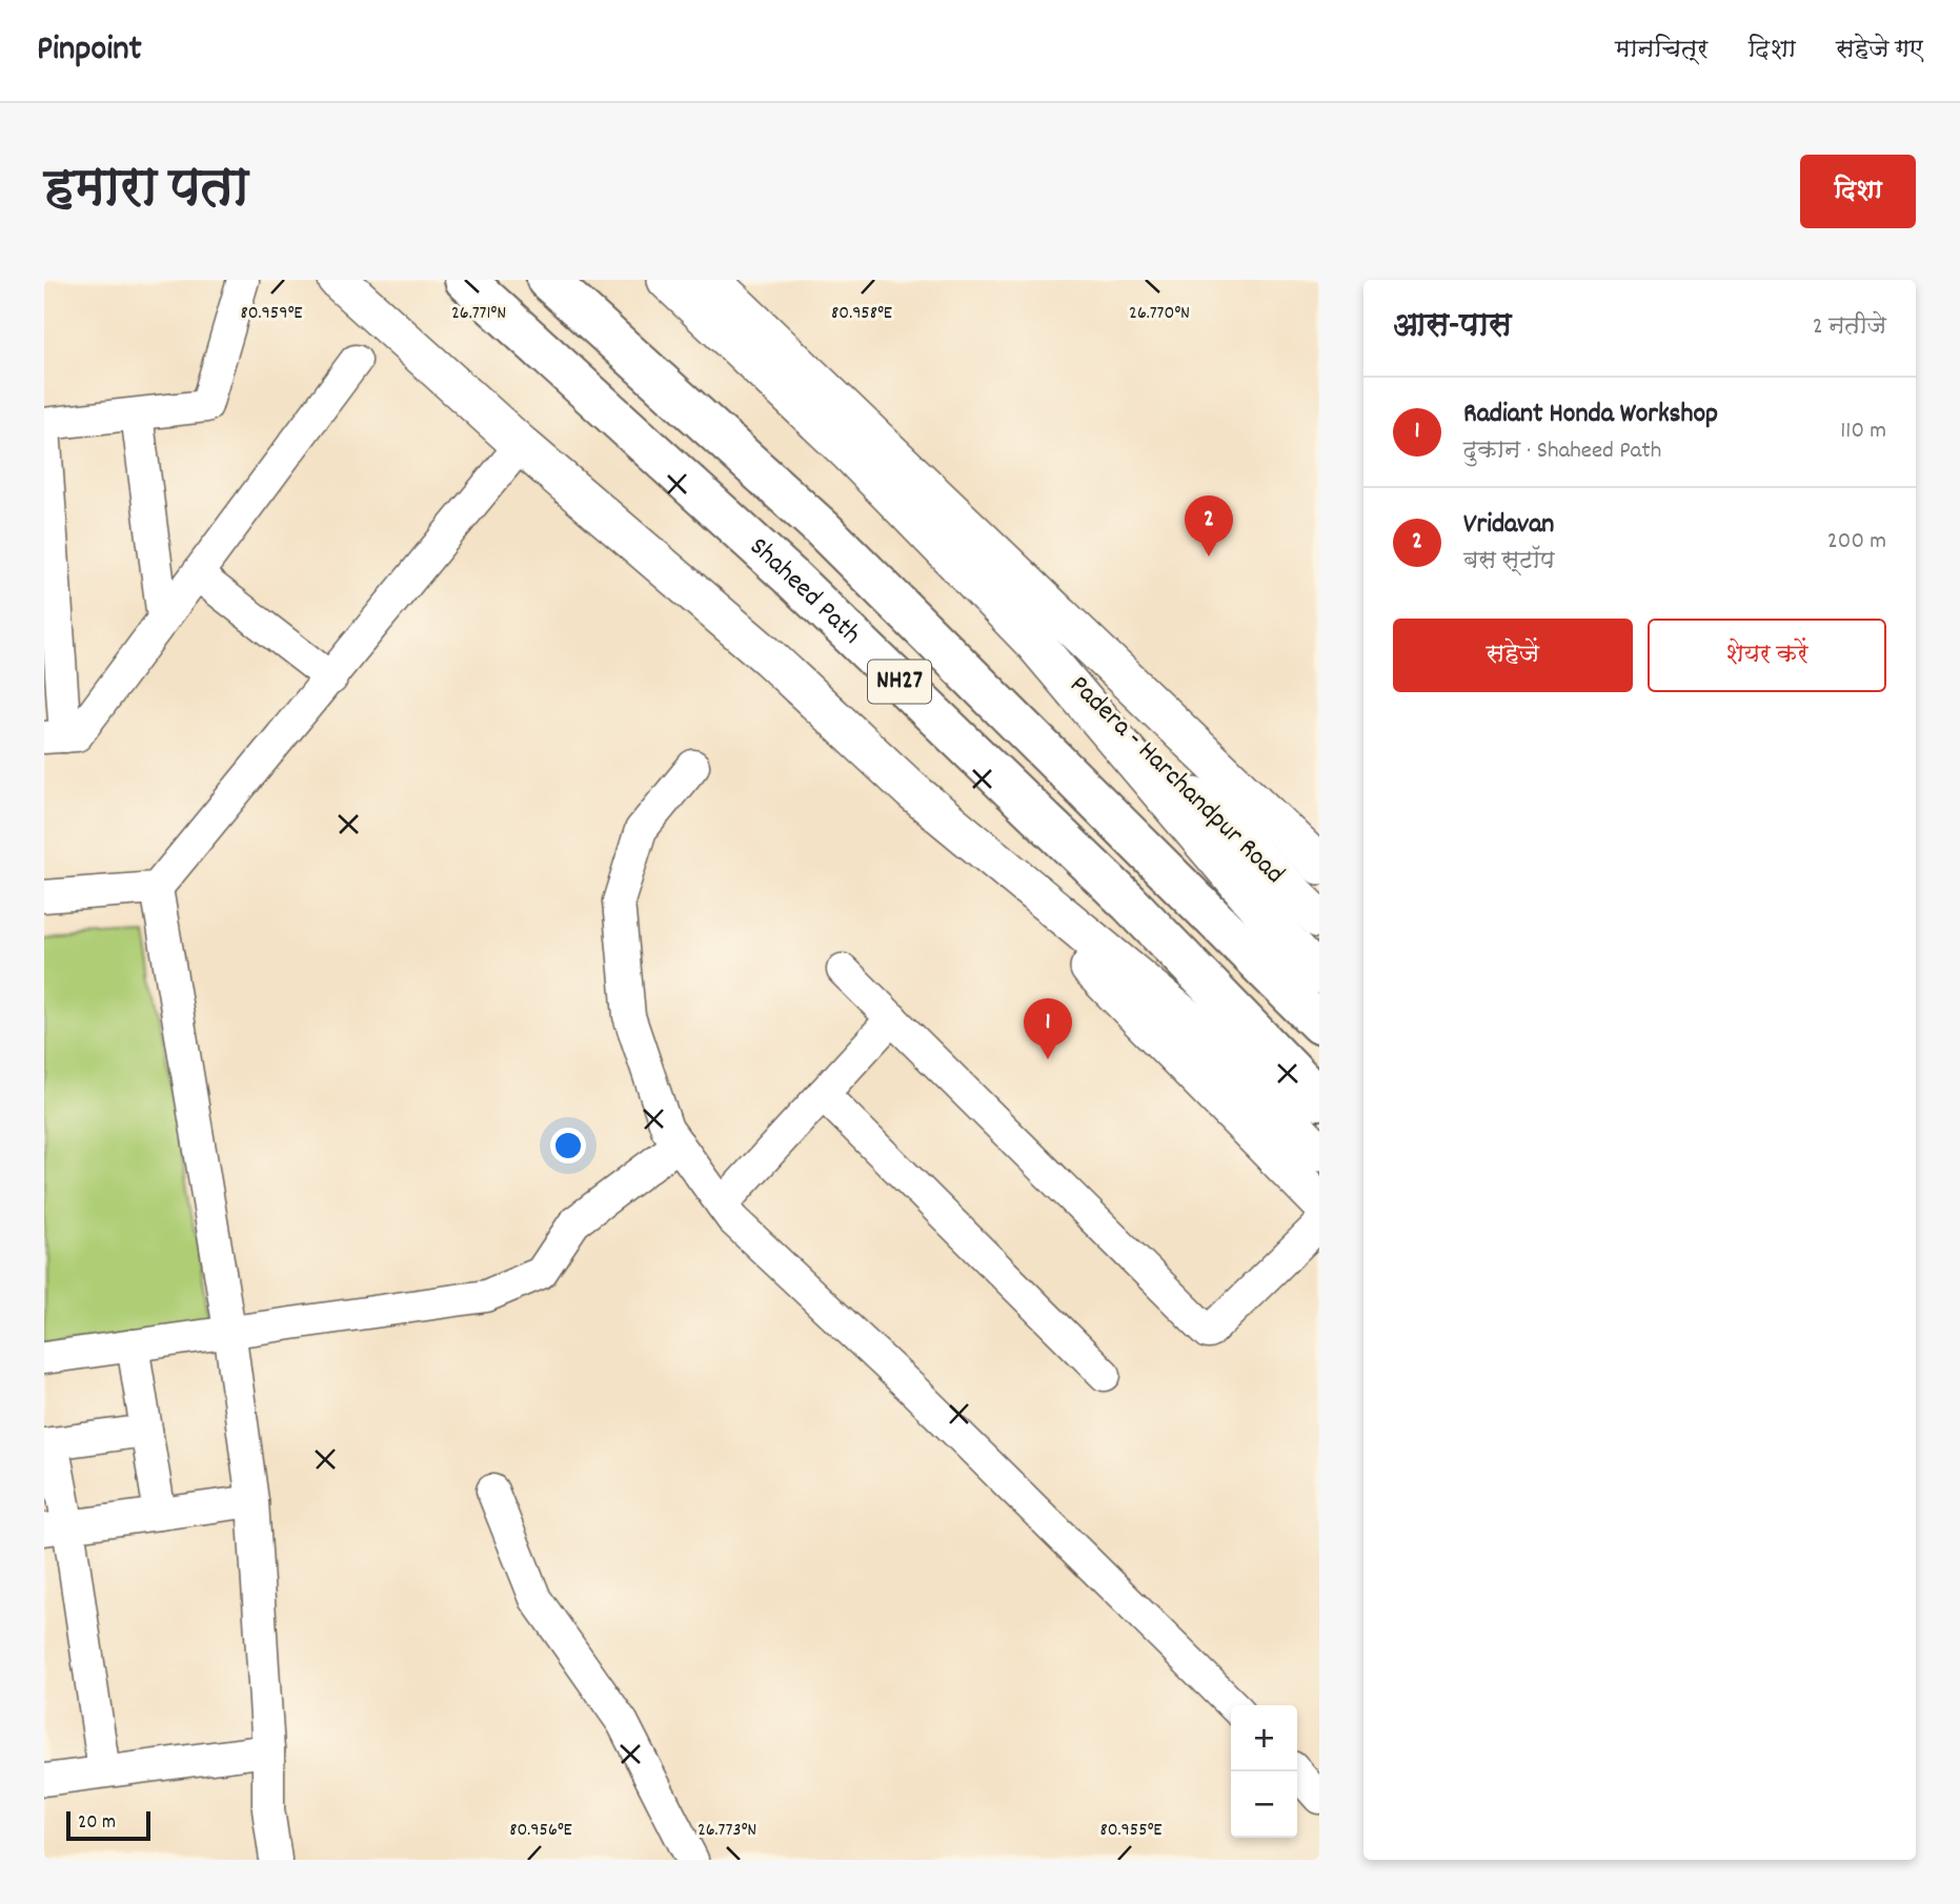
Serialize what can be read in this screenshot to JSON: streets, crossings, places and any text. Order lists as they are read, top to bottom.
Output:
{
  "streets": {
    "highway": ["Shaheed Path", "NH27"],
    "street": ["Padera - Harchandpur Road"]
  },
  "scale_bar": "20 m",
  "page": {
    "header": "Pinpoint",
    "nav": ["मानचित्र", "दिशा", "सहेजे गए"],
    "title": "हमारा पता",
    "buttons": [
      "दिशा",
      ["सहेजें", "शेयर करें"]
    ],
    "heading": ["आस-पास", "2 नतीजे"],
    "list": [
      {
        "mark": "1",
        "name": "Radiant Honda Workshop",
        "note": "दुकान · Shaheed Path",
        "value": "110 m"
      },
      {
        "mark": "2",
        "name": "Vridavan",
        "note": "बस स्टॉप",
        "value": "200 m"
      }
    ],
    "pins": ["2", "1"],
    "map_buttons": ["+", "−"],
    "scale": "20 m"
  },
  "coordinates": [
    "26.771°N",
    "26.770°N",
    "80.959°E",
    "80.958°E",
    "80.956°E",
    "80.955°E",
    "26.773°N"
  ]
}
